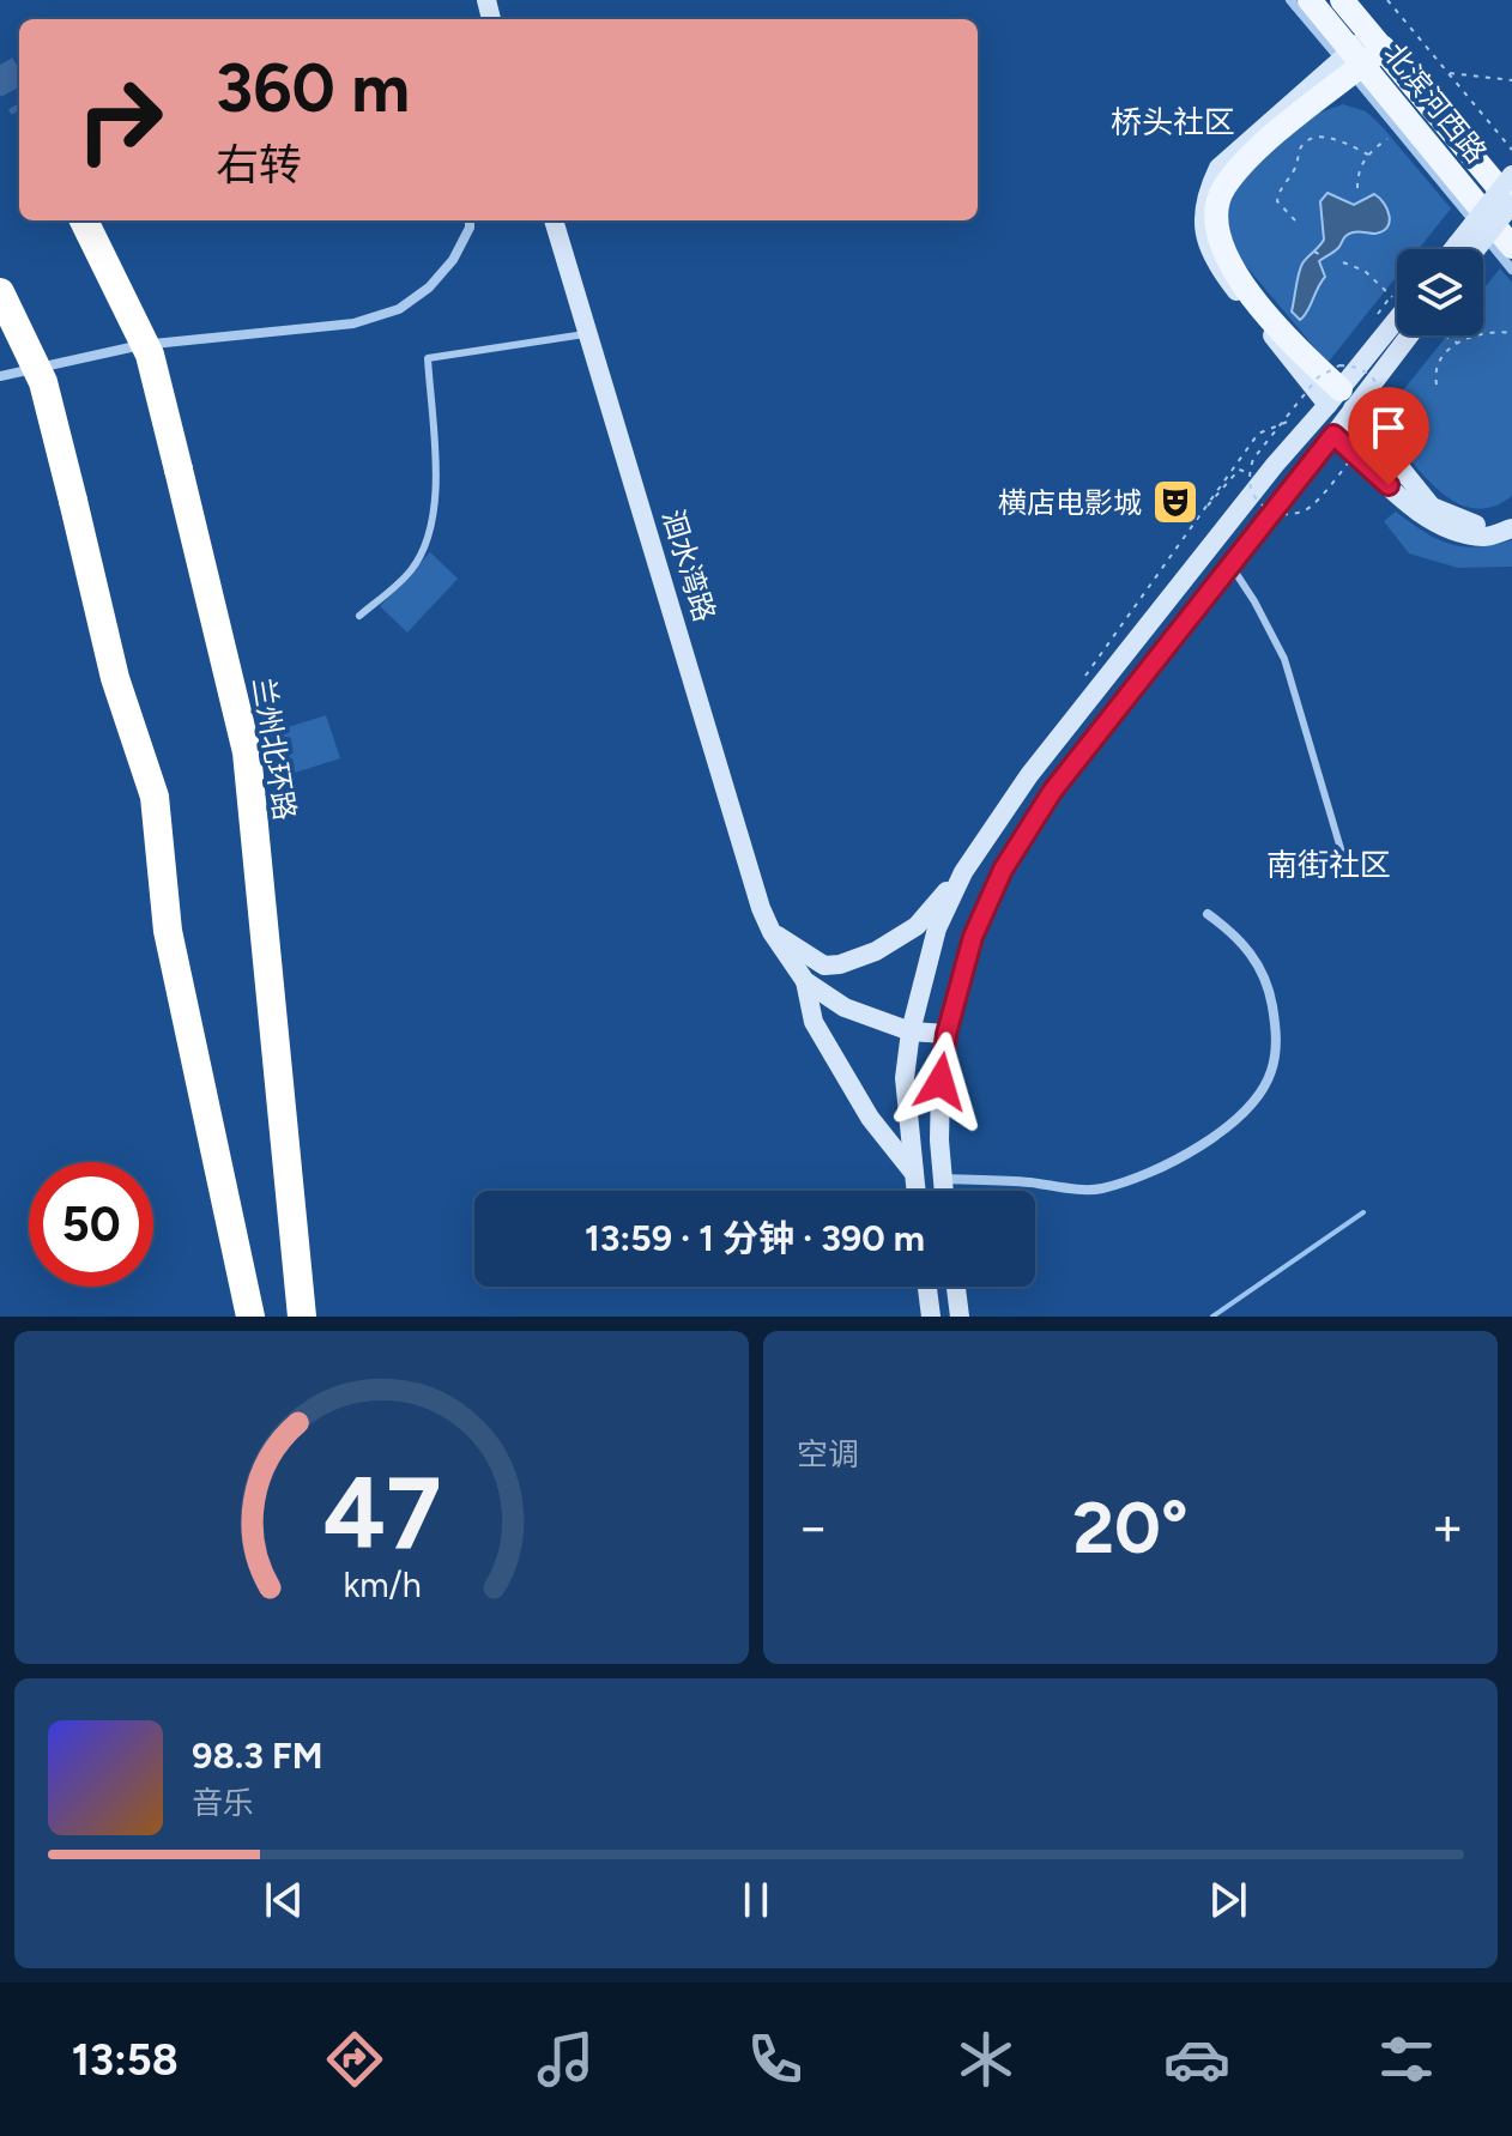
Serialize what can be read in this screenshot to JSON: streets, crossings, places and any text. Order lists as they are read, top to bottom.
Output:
{
  "streets": {
    "highway": ["兰州北环路"],
    "main road": ["北滨河西路", "洄水湾路"]
  },
  "districts": ["桥头社区", "南街社区"],
  "places": {
    "theatre": ["横店电影城"]
  },
  "page": {
    "turn": ["360 m", "右转"],
    "limit": "50",
    "trip": "13:59 · 1 分钟 · 390 m",
    "tile": "空调",
    "heat": ["−", "20°", "+"],
    "song": ["98.3 FM", "音乐"],
    "tabs": "13:58",
    "gauge": ["47", "km/h"]
  }
}
